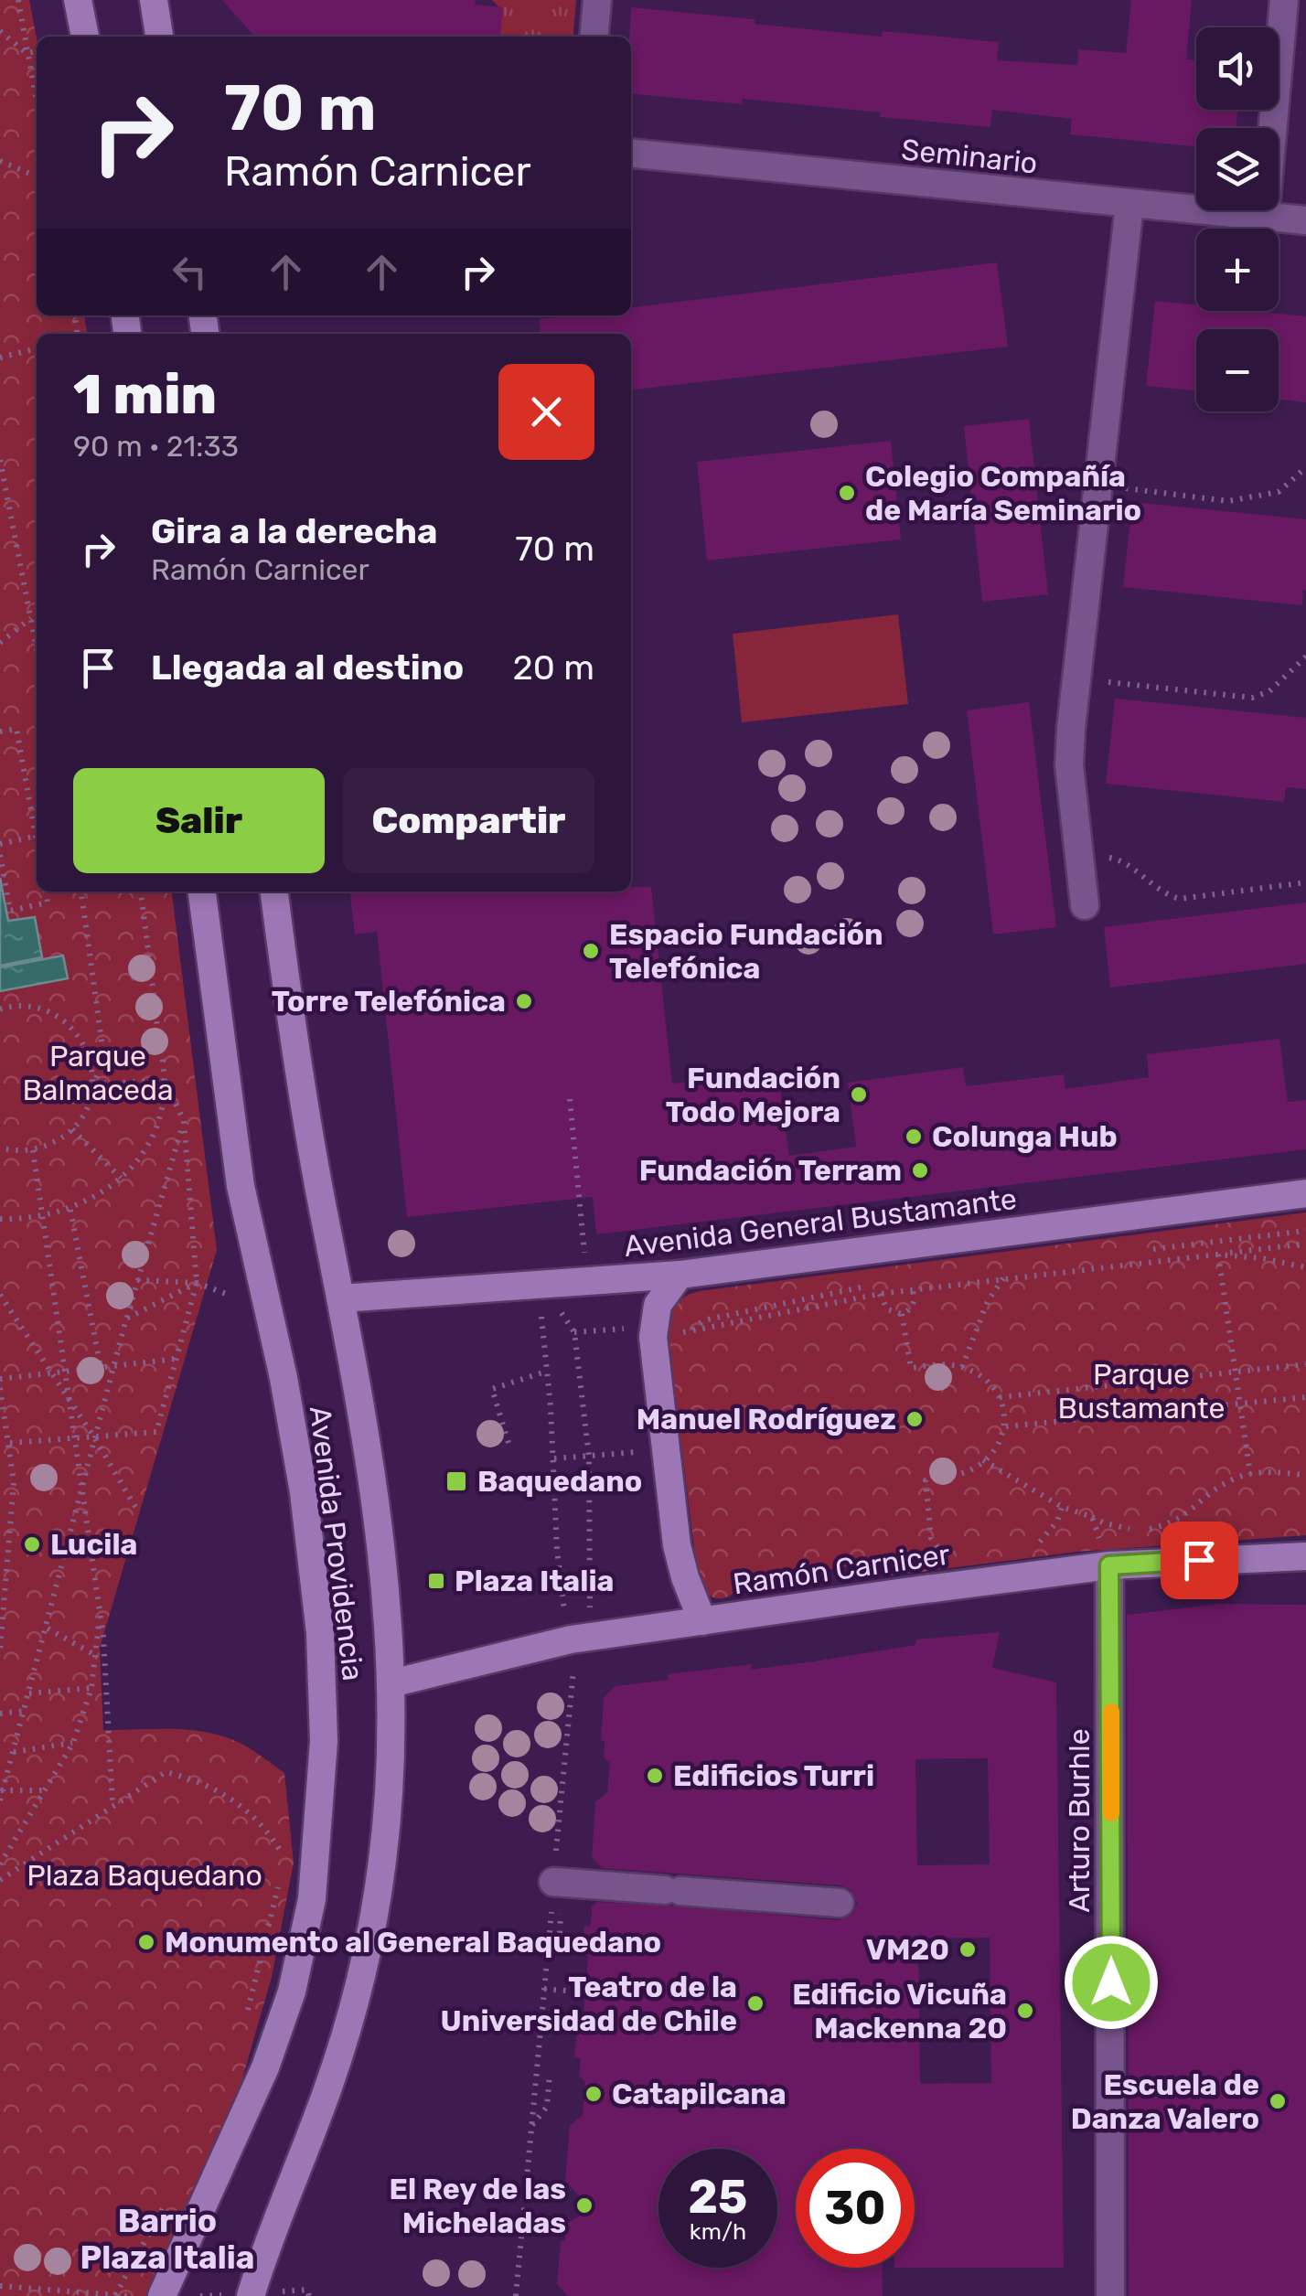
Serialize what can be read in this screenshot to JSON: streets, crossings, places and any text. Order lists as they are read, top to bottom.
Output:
{
  "streets": {
    "main road": ["Avenida General Bustamante", "Avenida Providencia", "Ramón Carnicer"],
    "street": ["Seminario", "Arturo Burhle"]
  },
  "crossings": [
    ["Avenida General Bustamante", "Avenida Providencia"],
    ["Avenida Providencia", "Ramón Carnicer"],
    ["Ramón Carnicer", "Arturo Burhle"]
  ],
  "districts": ["Barrio Plaza Italia"],
  "parks": ["Parque Balmaceda", "Parque Bustamante", "Plaza Baquedano"],
  "places": {
    "other": [
      "Colegio Compañía de María Seminario",
      "Espacio Fundación Telefónica",
      "Torre Telefónica",
      "Fundación Todo Mejora",
      "Colunga Hub",
      "Fundación Terram",
      "Manuel Rodríguez",
      "Lucila",
      "Edificios Turri",
      "Monumento al General Baquedano",
      "VM20",
      "Teatro de la Universidad de Chile",
      "Edificio Vicuña Mackenna 20",
      "Catapilcana",
      "Escuela de Danza Valero",
      "El Rey de las Micheladas"
    ],
    "transit": ["Baquedano", "Plaza Italia"]
  },
  "page": {
    "map_buttons": ["+", "−"],
    "turn": ["70 m", "Ramón Carnicer"],
    "heading": ["1 min", "90 m · 21:33"],
    "list": [
      {
        "name": "Gira a la derecha",
        "note": "Ramón Carnicer",
        "value": "70 m"
      },
      {
        "name": "Llegada al destino",
        "value": "20 m"
      }
    ],
    "buttons": ["Salir", "Compartir"],
    "speed": "25 km/h",
    "limit": "30"
  }
}
